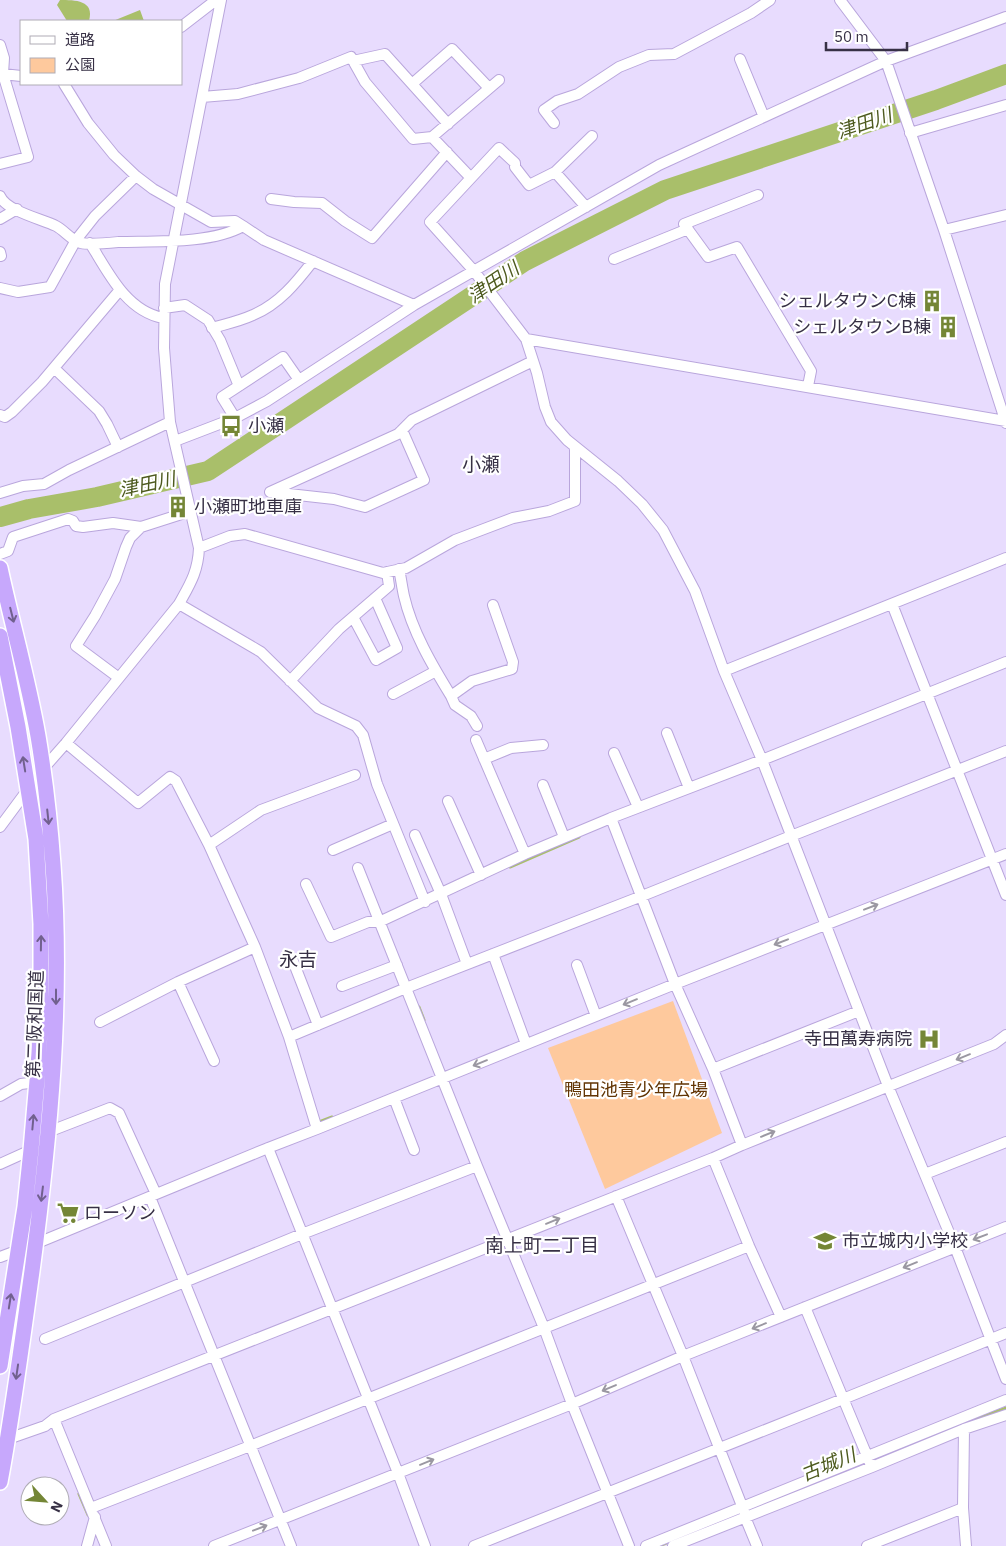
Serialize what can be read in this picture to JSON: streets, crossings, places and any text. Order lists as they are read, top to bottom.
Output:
{
  "streets": {
    "highway": ["第二阪和国道"]
  },
  "districts": ["小瀬", "永吉", "南上町二丁目"],
  "water": ["津田川", "古城川"],
  "parks": ["鴨田池青少年広場"],
  "places": {
    "building": ["シェルタウンC棟", "シェルタウンB棟", "小瀬町地車庫"],
    "bus stop": ["小瀬"],
    "hospital": ["寺田萬寿病院"],
    "supermarket": ["ローソン"],
    "school or university": ["市立城内小学校"]
  },
  "legend": ["道路", "公園"],
  "scale_bar": "50 m",
  "north": "bottom right"
}
